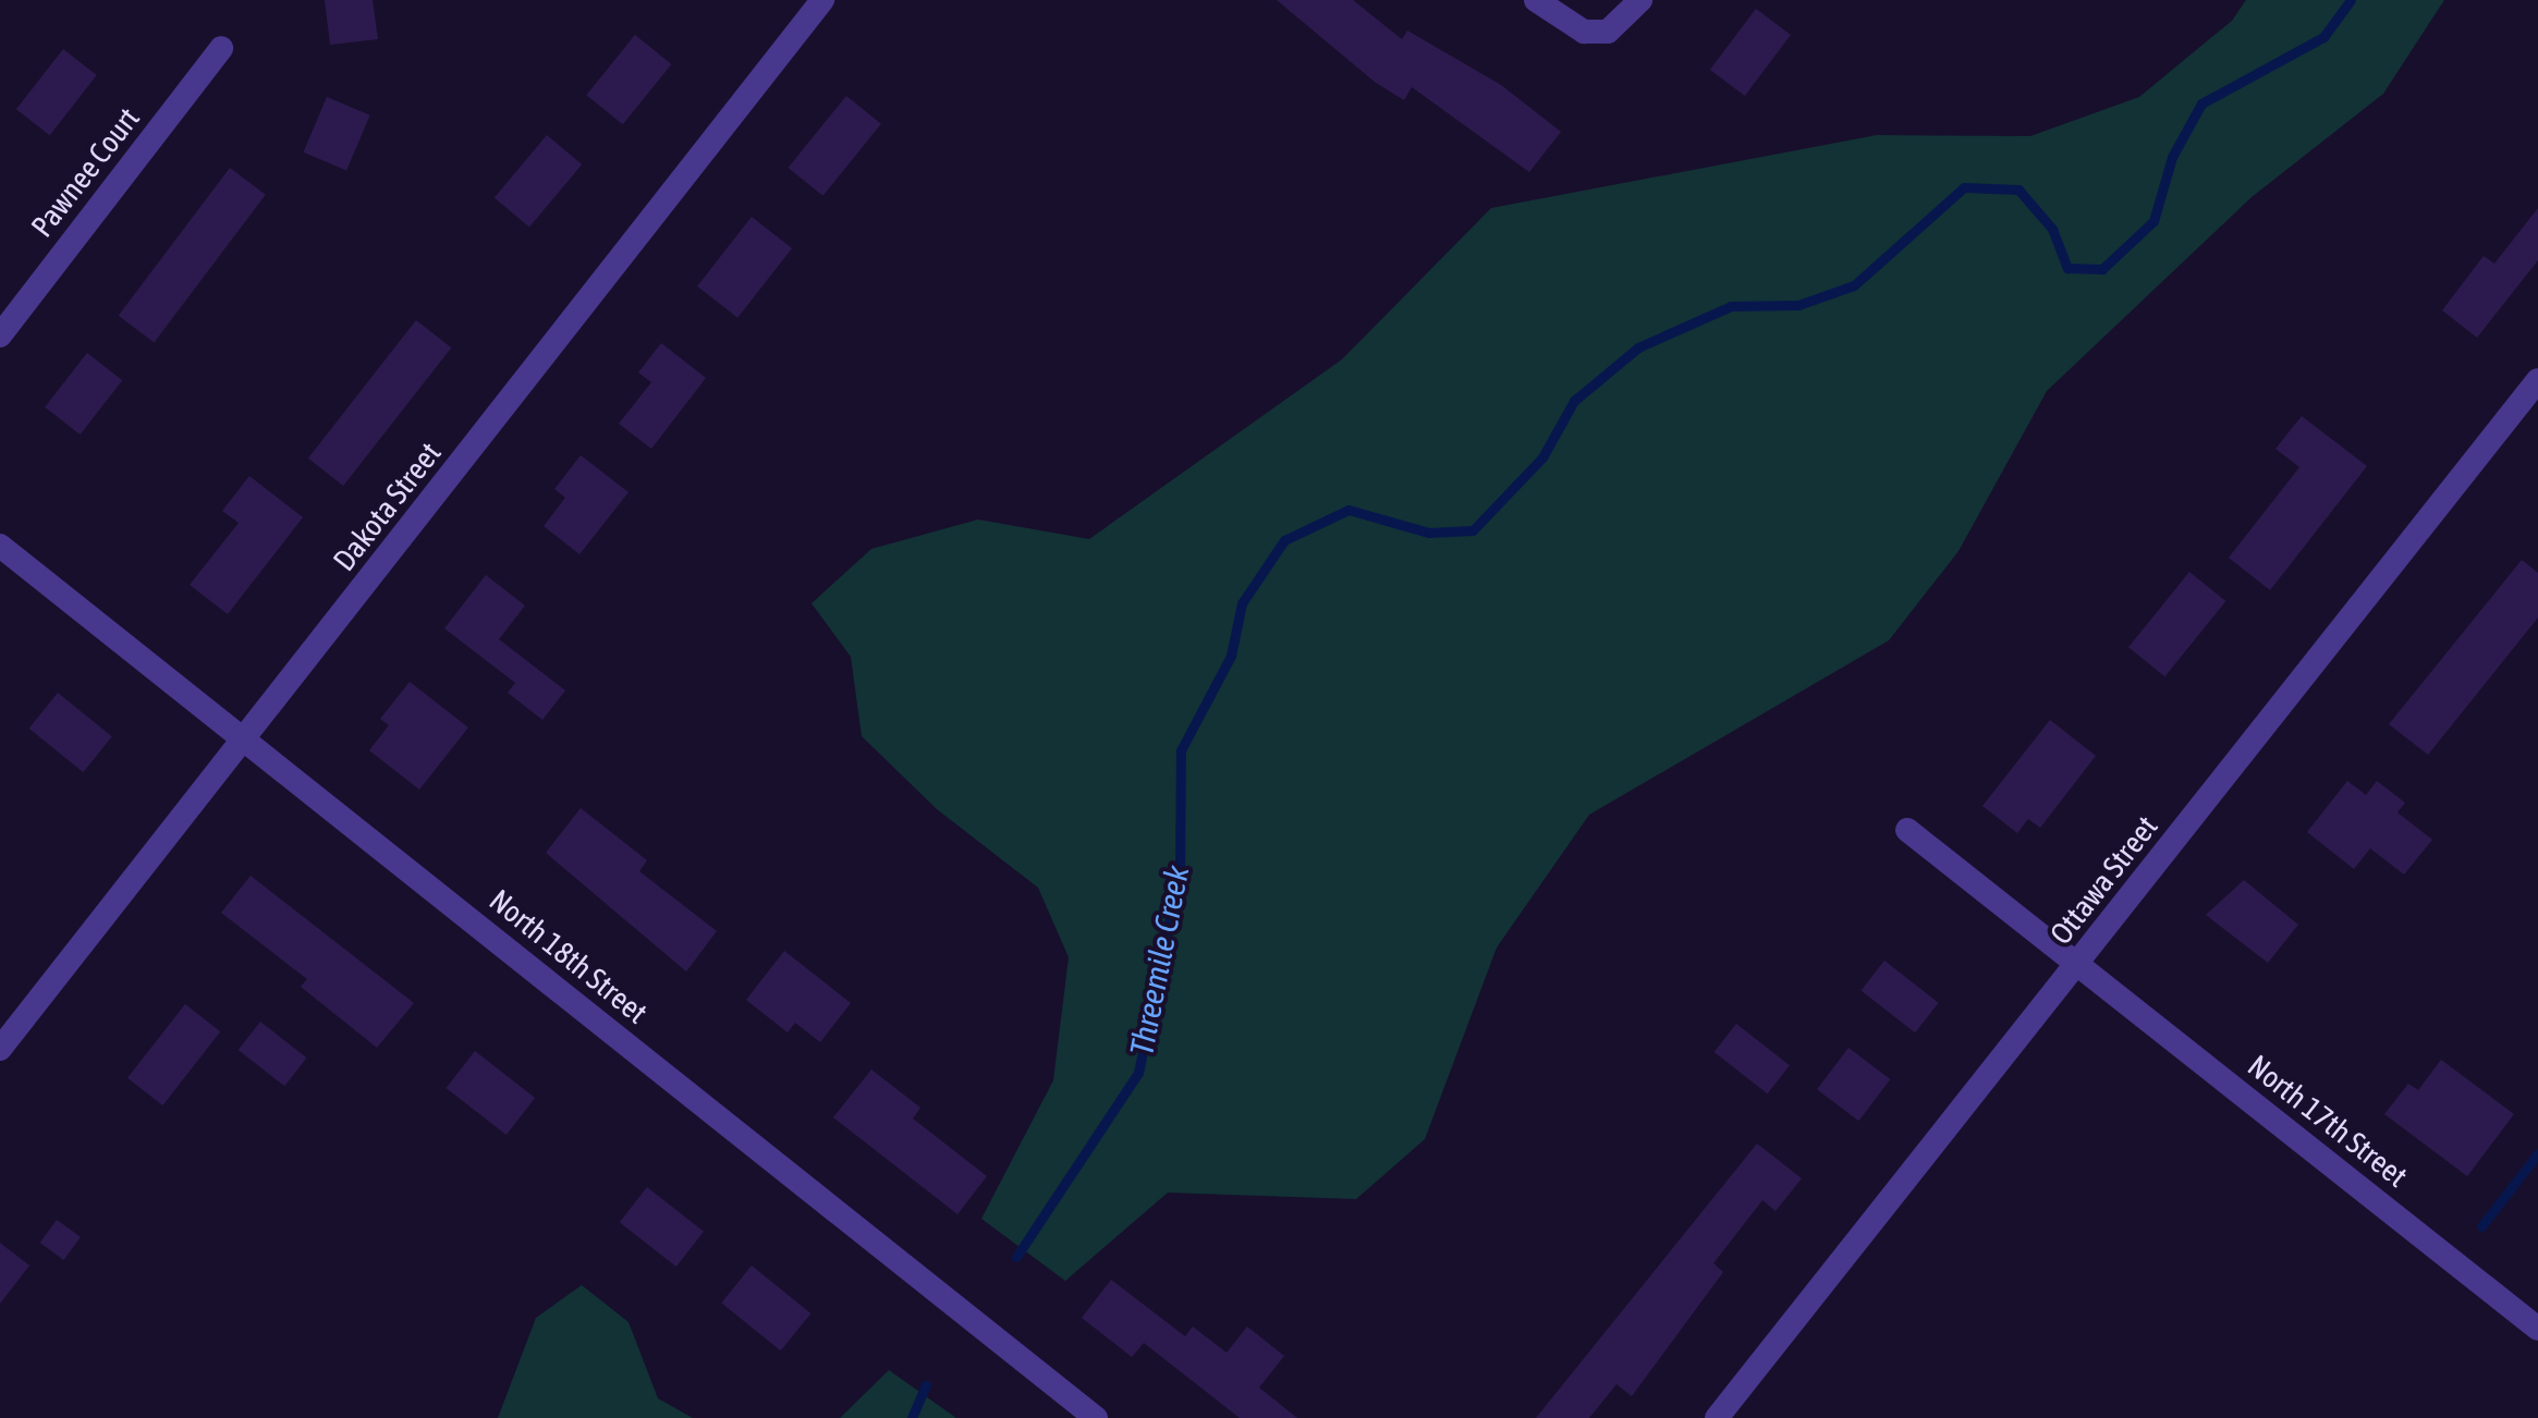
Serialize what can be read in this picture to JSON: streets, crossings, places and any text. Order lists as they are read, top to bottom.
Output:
{
  "streets": {
    "street": [
      "Pawnee Court",
      "Dakota Street",
      "Ottawa Street",
      "North 18th Street",
      "North 17th Street"
    ]
  },
  "crossings": [
    ["Dakota Street", "North 18th Street"],
    ["Ottawa Street", "North 17th Street"]
  ],
  "water": ["Threemile Creek"]
}
